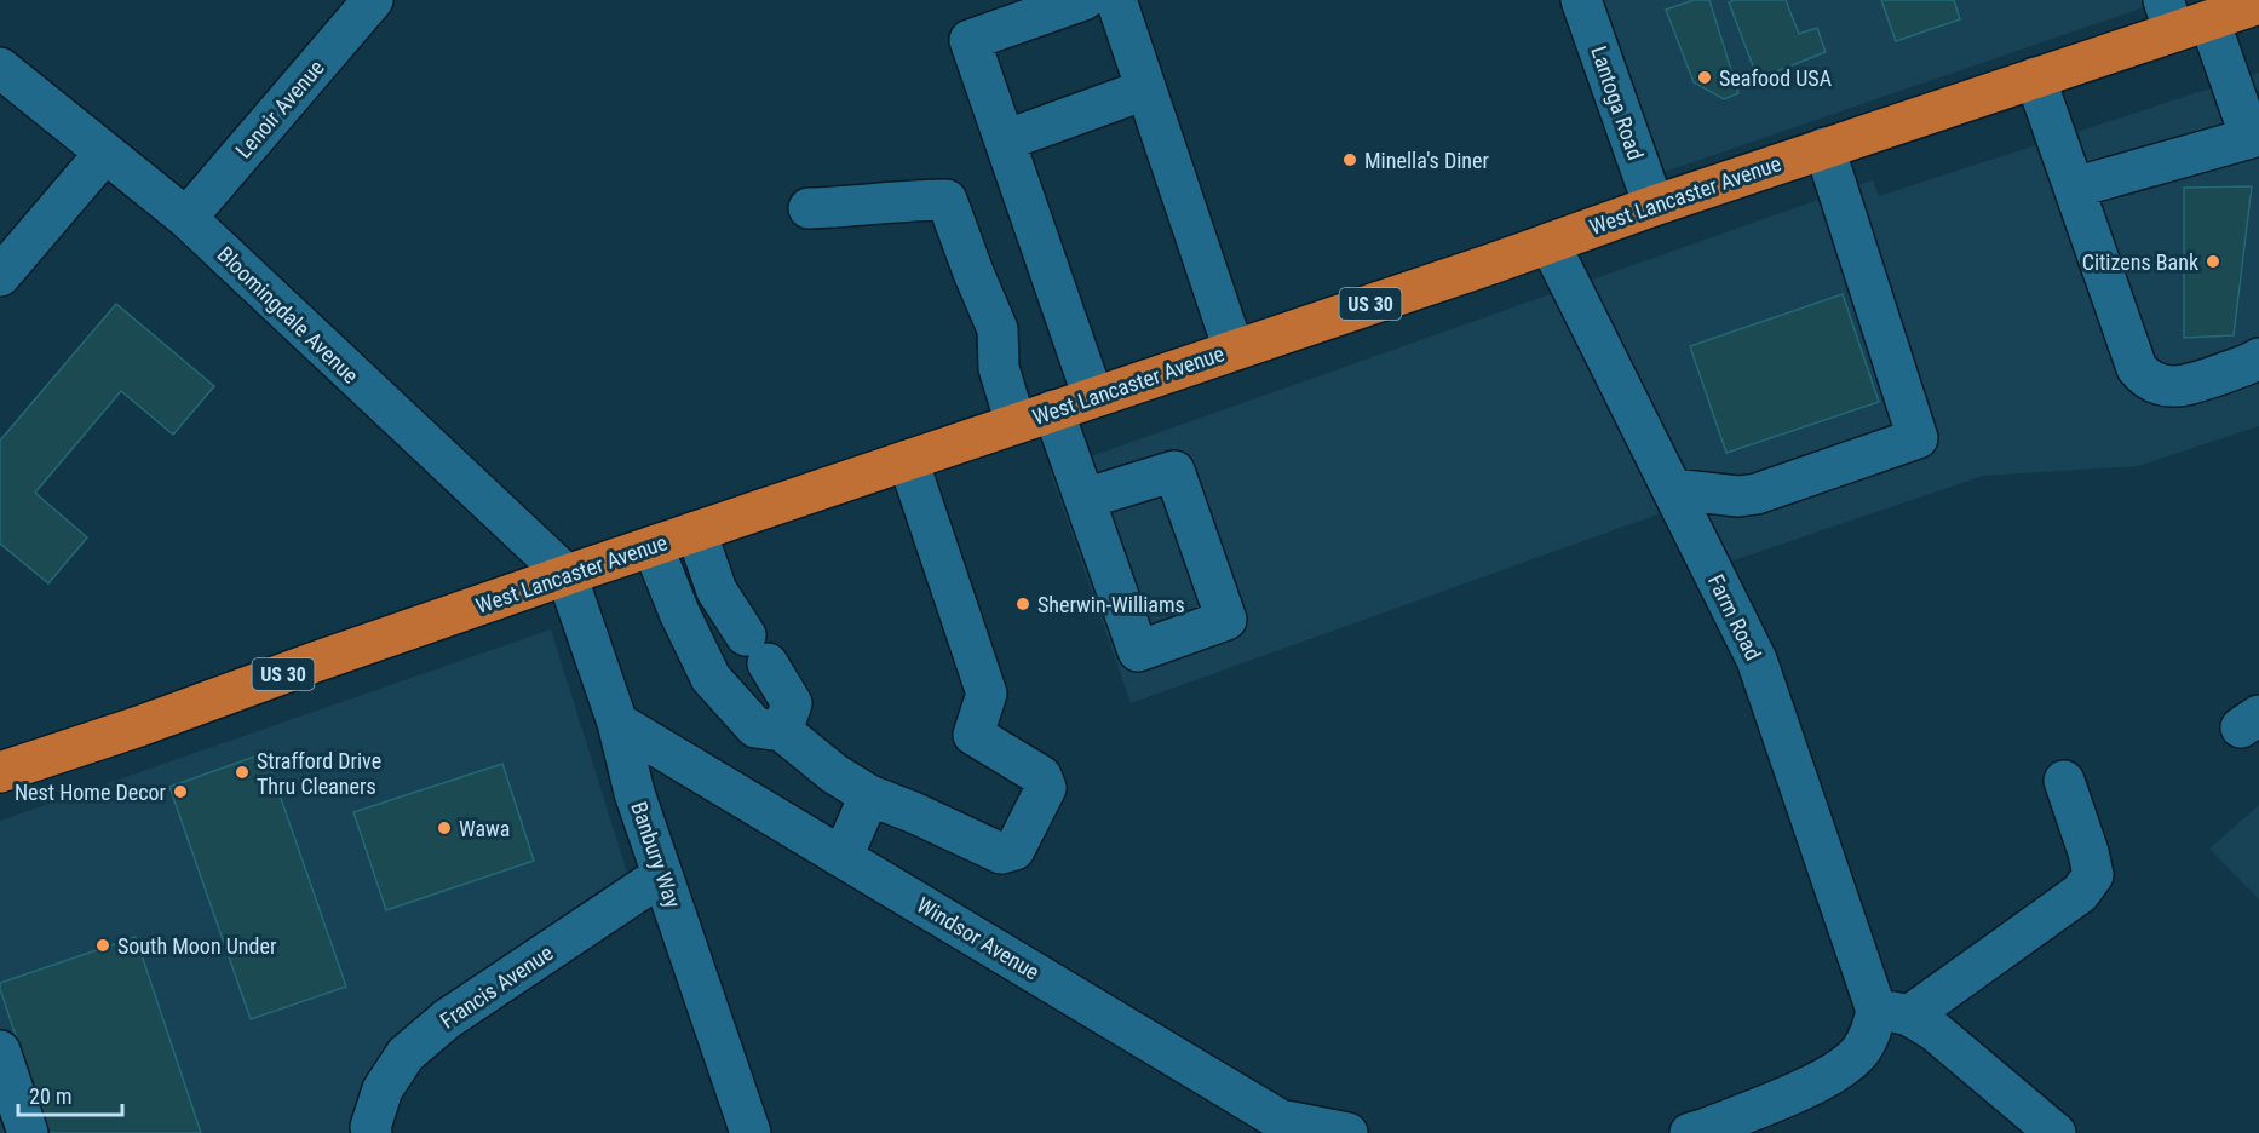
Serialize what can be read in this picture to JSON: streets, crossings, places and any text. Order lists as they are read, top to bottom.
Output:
{
  "streets": {
    "highway": ["West Lancaster Avenue", "US 30"],
    "street": [
      "Lantoga Road",
      "Lenoir Avenue",
      "Bloomingdale Avenue",
      "Farm Road",
      "Banbury Way",
      "Windsor Avenue",
      "Francis Avenue"
    ]
  },
  "crossings": [
    ["Lantoga Road", "West Lancaster Avenue"],
    ["Lenoir Avenue", "Bloomingdale Avenue"],
    ["West Lancaster Avenue", "Bloomingdale Avenue"],
    ["West Lancaster Avenue", "Farm Road"],
    ["West Lancaster Avenue", "Banbury Way"],
    ["Bloomingdale Avenue", "Banbury Way"],
    ["Banbury Way", "Windsor Avenue"],
    ["Banbury Way", "Francis Avenue"]
  ],
  "places": [
    "Seafood USA",
    "Minella's Diner",
    "Citizens Bank",
    "Sherwin-Williams",
    "Strafford Drive Thru Cleaners",
    "Nest Home Decor",
    "Wawa",
    "South Moon Under"
  ],
  "scale_bar": "20 m"
}
